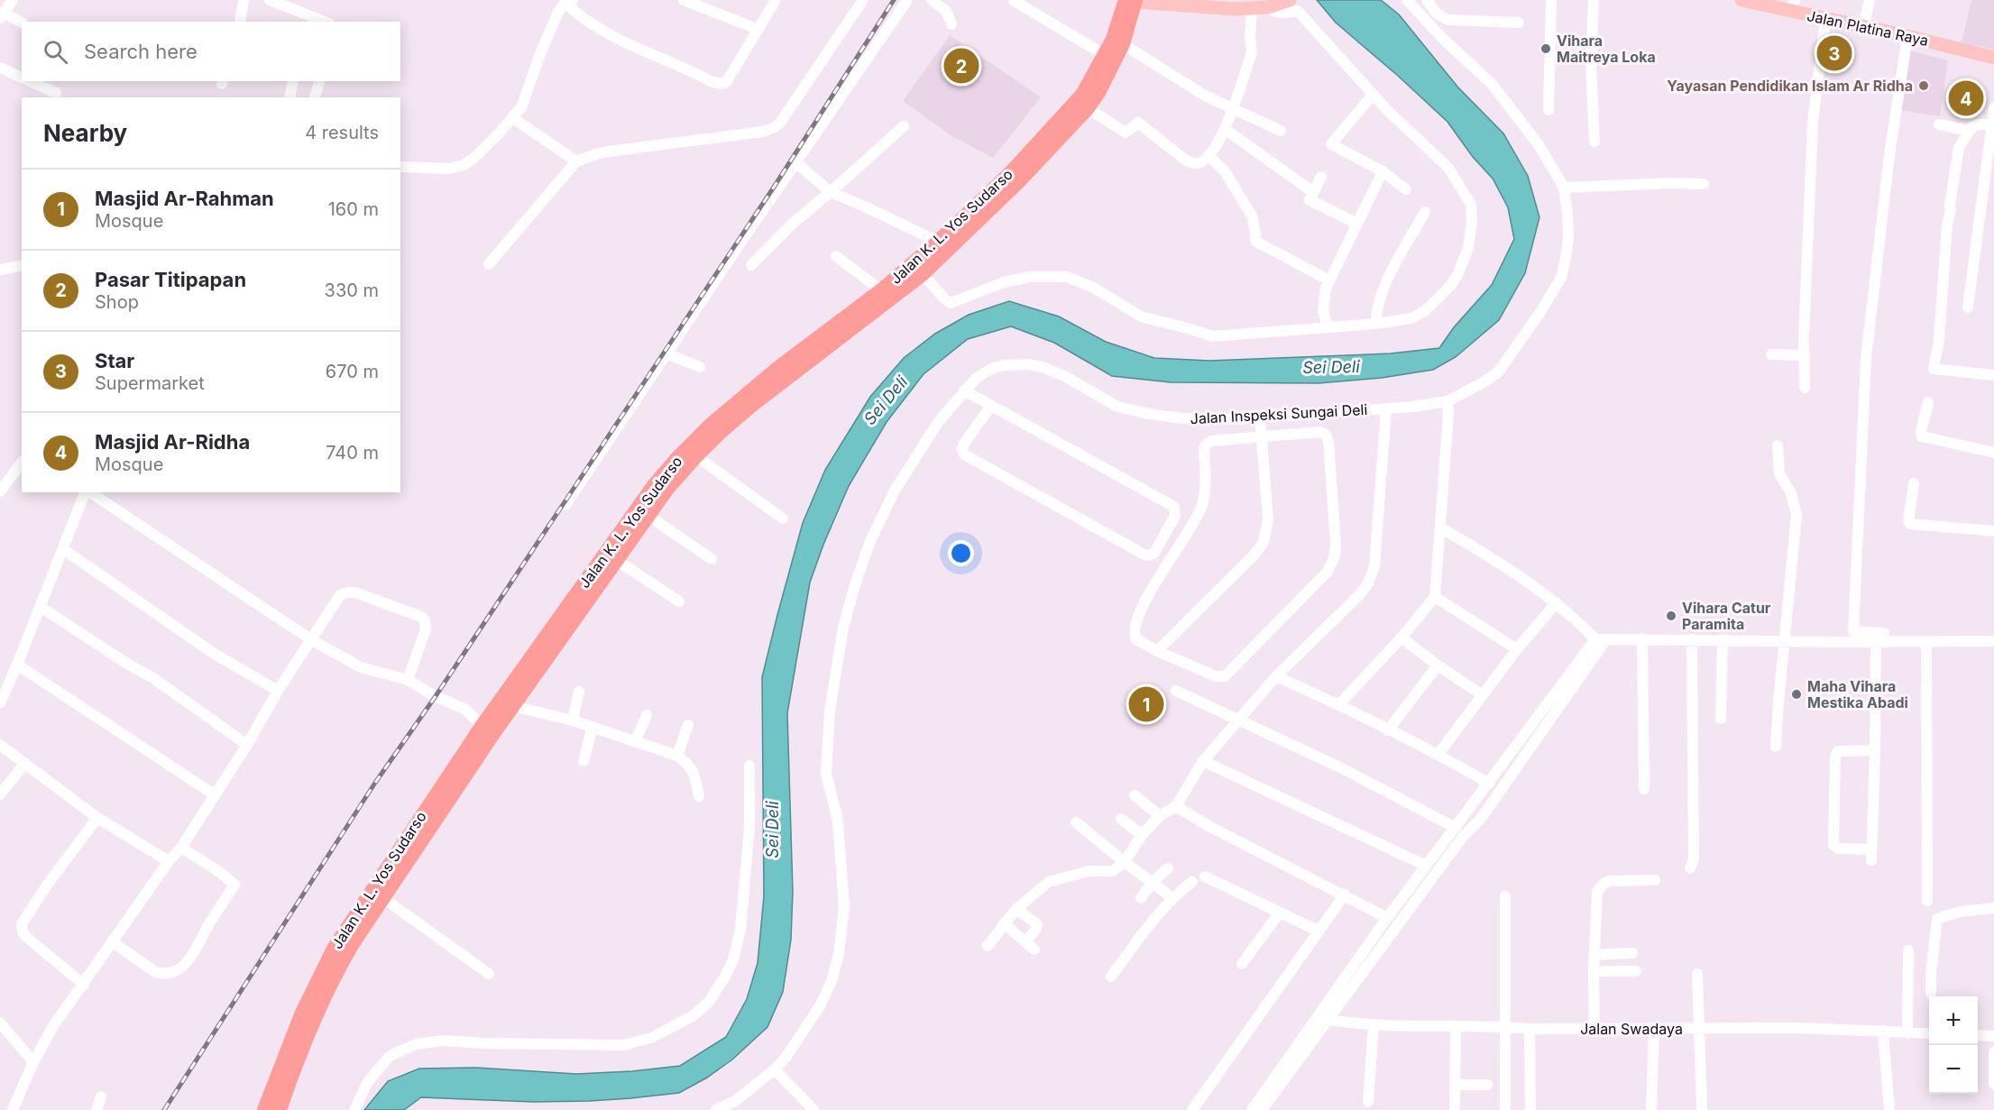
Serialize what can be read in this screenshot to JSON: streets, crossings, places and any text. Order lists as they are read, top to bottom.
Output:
{
  "streets": {
    "highway": ["Jalan K. L. Yos Sudarso"],
    "main road": ["Jalan Platina Raya"],
    "street": ["Jalan Inspeksi Sungai Deli", "Jalan Swadaya"]
  },
  "water": ["Sei Deli"],
  "places": [
    "Vihara Maitreya Loka",
    "Yayasan Pendidikan Islam Ar Ridha",
    "Vihara Catur Paramita",
    "Maha Vihara Mestika Abadi"
  ],
  "page": {
    "search": "Search here",
    "pins": [
      "3",
      "2",
      "4",
      "1"
    ],
    "heading": ["Nearby", "4 results"],
    "list": [
      {
        "mark": "1",
        "name": "Masjid Ar-Rahman",
        "note": "Mosque",
        "value": "160 m"
      },
      {
        "mark": "2",
        "name": "Pasar Titipapan",
        "note": "Shop",
        "value": "330 m"
      },
      {
        "mark": "3",
        "name": "Star",
        "note": "Supermarket",
        "value": "670 m"
      },
      {
        "mark": "4",
        "name": "Masjid Ar-Ridha",
        "note": "Mosque",
        "value": "740 m"
      }
    ],
    "map_buttons": ["+", "−"]
  }
}
